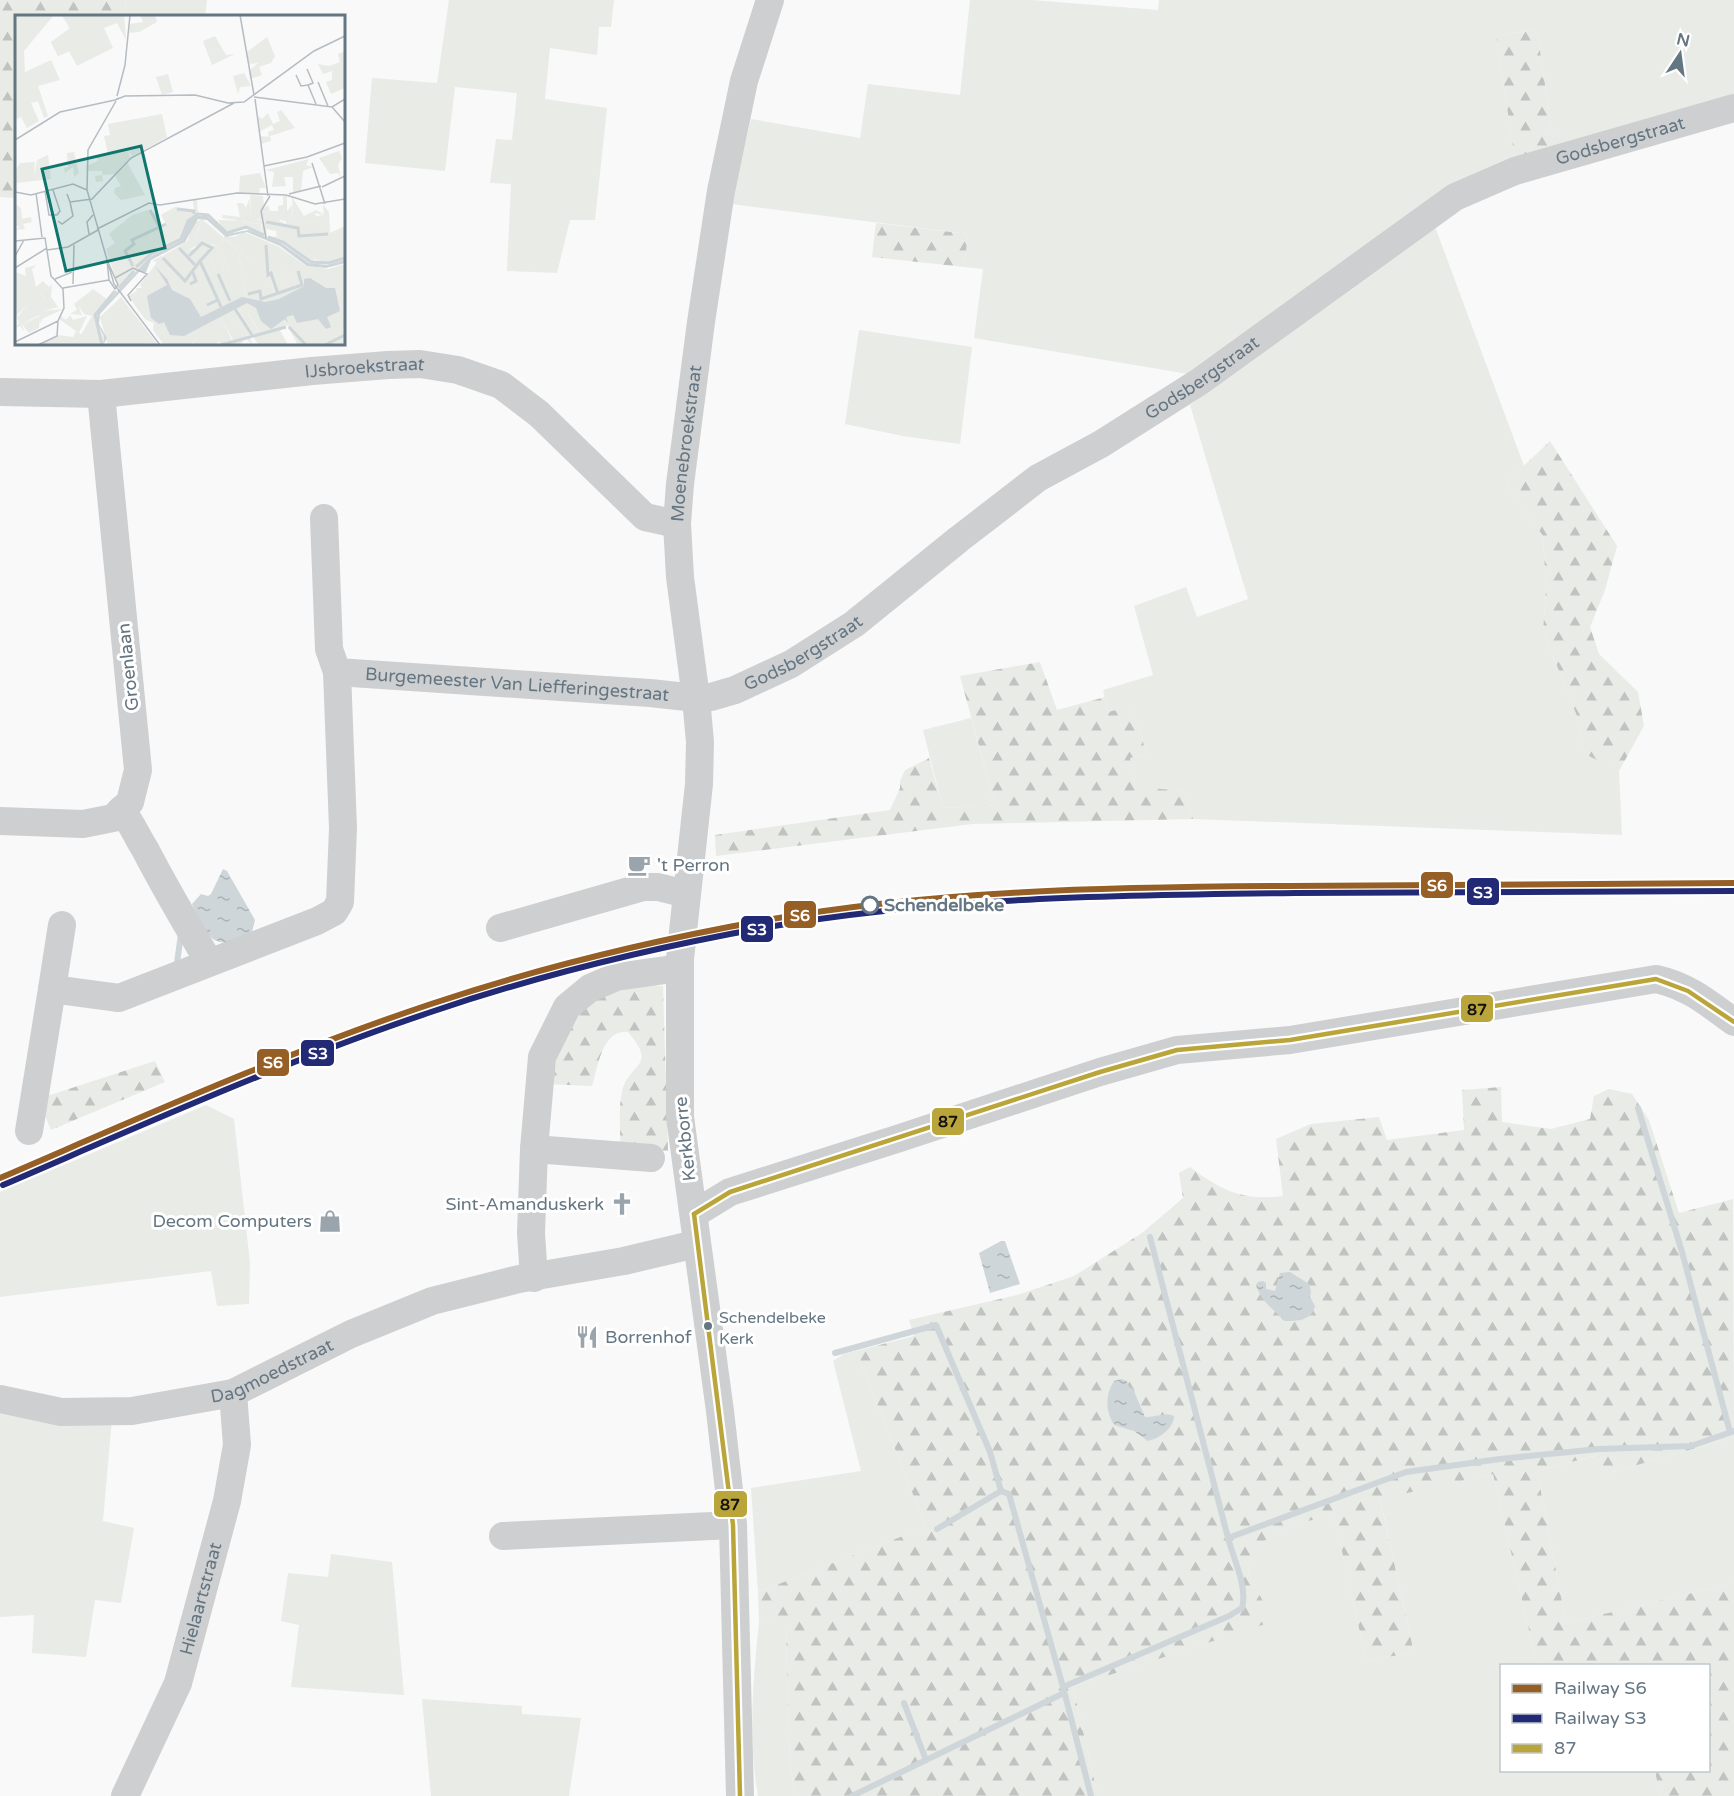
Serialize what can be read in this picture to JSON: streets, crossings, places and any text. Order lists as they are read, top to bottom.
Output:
{
  "streets": {
    "street": [
      "Godsbergstraat",
      "IJsbroekstraat",
      "Moenebroekstraat",
      "Groenlaan",
      "Burgemeester Van Liefferingestraat",
      "Kerkborre",
      "Dagmoedstraat",
      "Hielaartstraat"
    ]
  },
  "crossings": [
    ["Godsbergstraat", "Moenebroekstraat"],
    ["Godsbergstraat", "Burgemeester Van Liefferingestraat"],
    ["IJsbroekstraat", "Moenebroekstraat"],
    ["IJsbroekstraat", "Groenlaan"],
    ["Moenebroekstraat", "Burgemeester Van Liefferingestraat"],
    ["Moenebroekstraat", "Kerkborre"],
    ["Kerkborre", "Dagmoedstraat"],
    ["Dagmoedstraat", "Hielaartstraat"]
  ],
  "places": {
    "cafe": ["'t Perron"],
    "other": ["Schendelbeke", "Schendelbeke Kerk"],
    "church": ["Sint-Amanduskerk"],
    "shop": ["Decom Computers"],
    "restaurant": ["Borrenhof"]
  },
  "lines": ["rail line S6", "rail line S3", "transit line 87"],
  "legend": ["Railway S6", "Railway S3", "87"],
  "north": "top"
}
